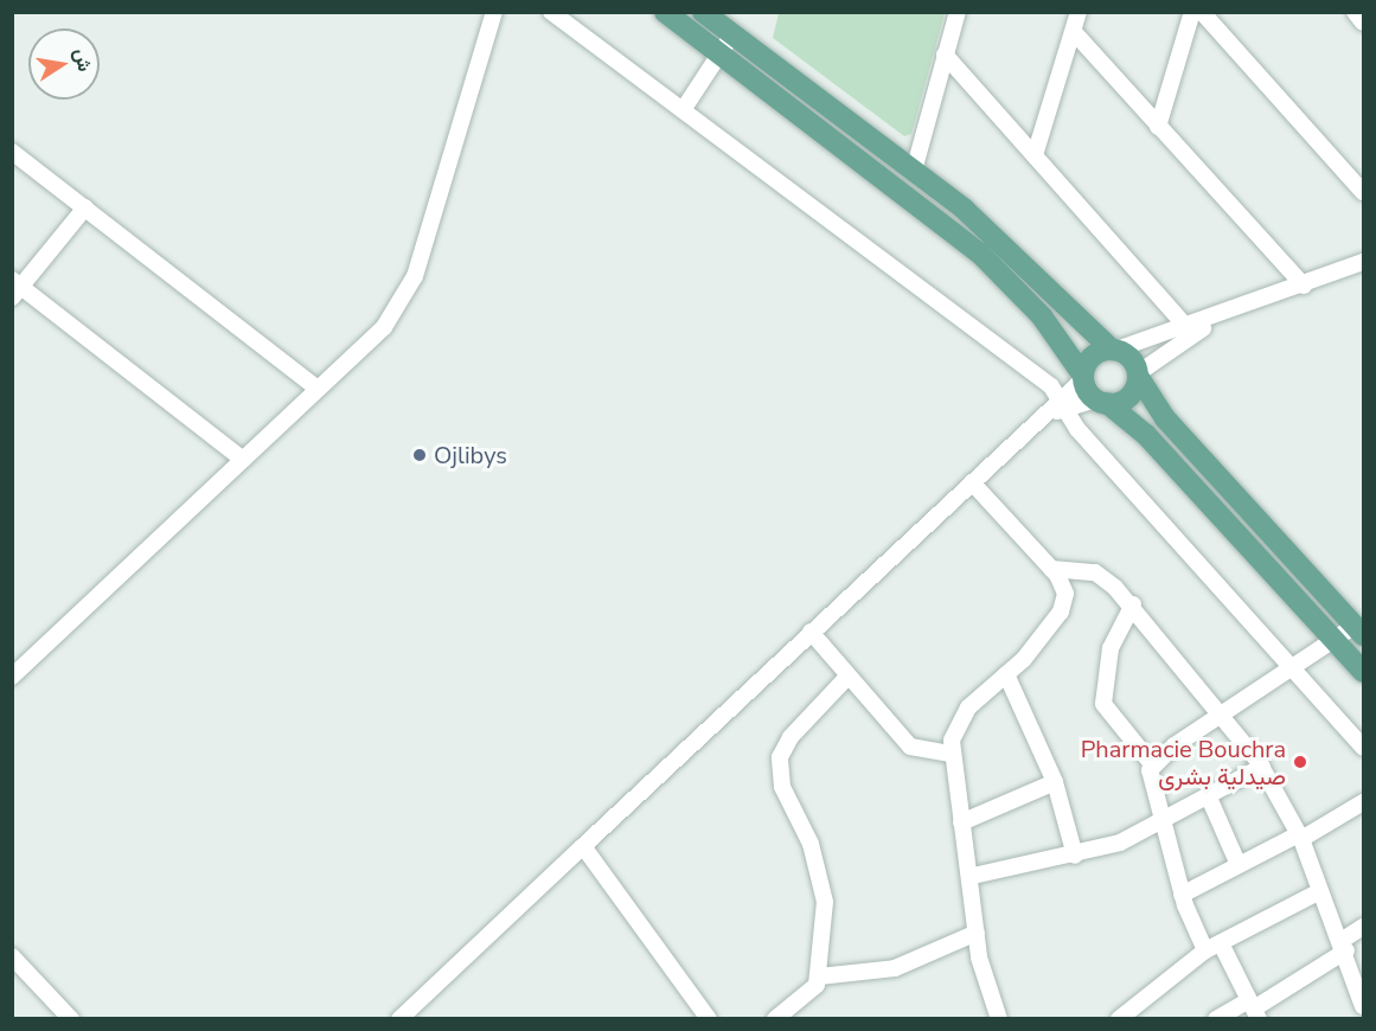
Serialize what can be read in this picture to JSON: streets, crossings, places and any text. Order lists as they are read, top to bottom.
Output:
{
  "places": ["Ojlibys", "Pharmacie Bouchra صيدلية بشرى"],
  "north": "right"
}
